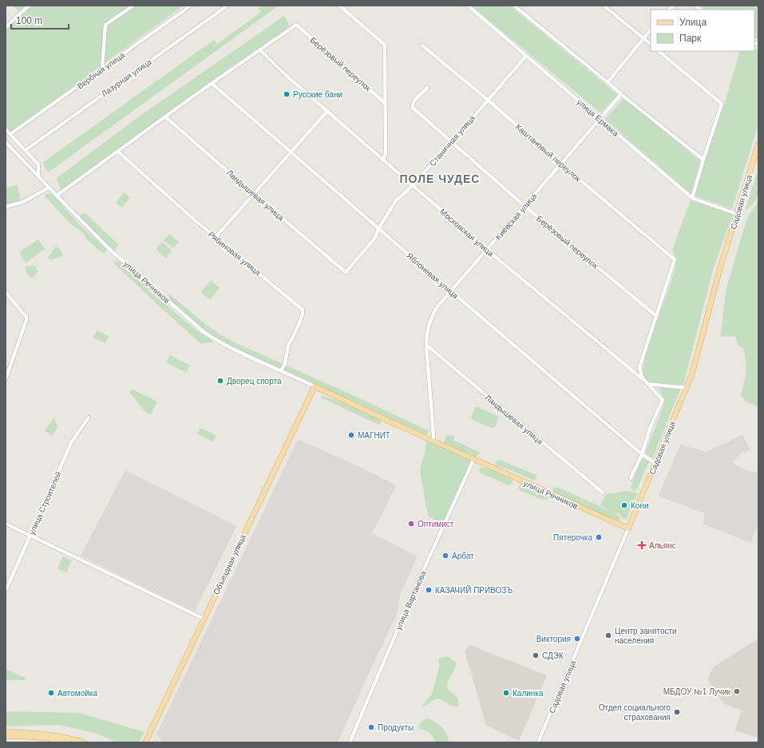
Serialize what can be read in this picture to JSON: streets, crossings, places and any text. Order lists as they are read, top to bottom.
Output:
{
  "streets": {
    "main road": ["Садовая улица", "улица Речников", "Объездная улица"],
    "street": [
      "Берёзовый переулок",
      "Вербная улица",
      "Лазурная улица",
      "улица Ермака",
      "Станичная улица",
      "Каштановый переулок",
      "Ландышевая улица",
      "Киевская улица",
      "Московская улица",
      "Рябиновая улица",
      "Яблоневая улица",
      "улица Строителей",
      "улица Вартанова"
    ]
  },
  "crossings": [
    ["Берёзовый переулок", "Станичная улица"],
    ["Берёзовый переулок", "Каштановый переулок"],
    ["Берёзовый переулок", "Киевская улица"],
    ["Берёзовый переулок", "Московская улица"],
    ["улица Ермака", "Станичная улица"],
    ["улица Ермака", "Садовая улица"],
    ["улица Ермака", "Киевская улица"],
    ["Станичная улица", "Каштановый переулок"],
    ["Станичная улица", "Ландышевая улица"],
    ["Станичная улица", "Московская улица"],
    ["Станичная улица", "Яблоневая улица"],
    ["Каштановый переулок", "Киевская улица"],
    ["Ландышевая улица", "Киевская улица"],
    ["Садовая улица", "Яблоневая улица"],
    ["Садовая улица", "улица Речников"],
    ["Киевская улица", "Московская улица"],
    ["Киевская улица", "Яблоневая улица"],
    ["Киевская улица", "улица Речников"],
    ["Рябиновая улица", "улица Речников"],
    ["улица Речников", "Объездная улица"],
    ["улица Речников", "улица Вартанова"]
  ],
  "districts": ["ПОЛЕ ЧУДЕС"],
  "places": {
    "other": [
      "Русские бани",
      "Дворец спорта",
      "МАГНИТ",
      "Кони",
      "Оптимист",
      "Пятерочка",
      "Арбат",
      "КАЗАЧИЙ ПРИВОЗЪ",
      "Центр занятости населения",
      "Виктория",
      "СДЭК",
      "МБДОУ №1 Лучик",
      "Автомойка",
      "Калинка",
      "Отдел социального страхования",
      "Продукты"
    ],
    "health": ["Альянс"]
  },
  "legend": ["Улица", "Парк"],
  "scale_bar": "100 m"
}
